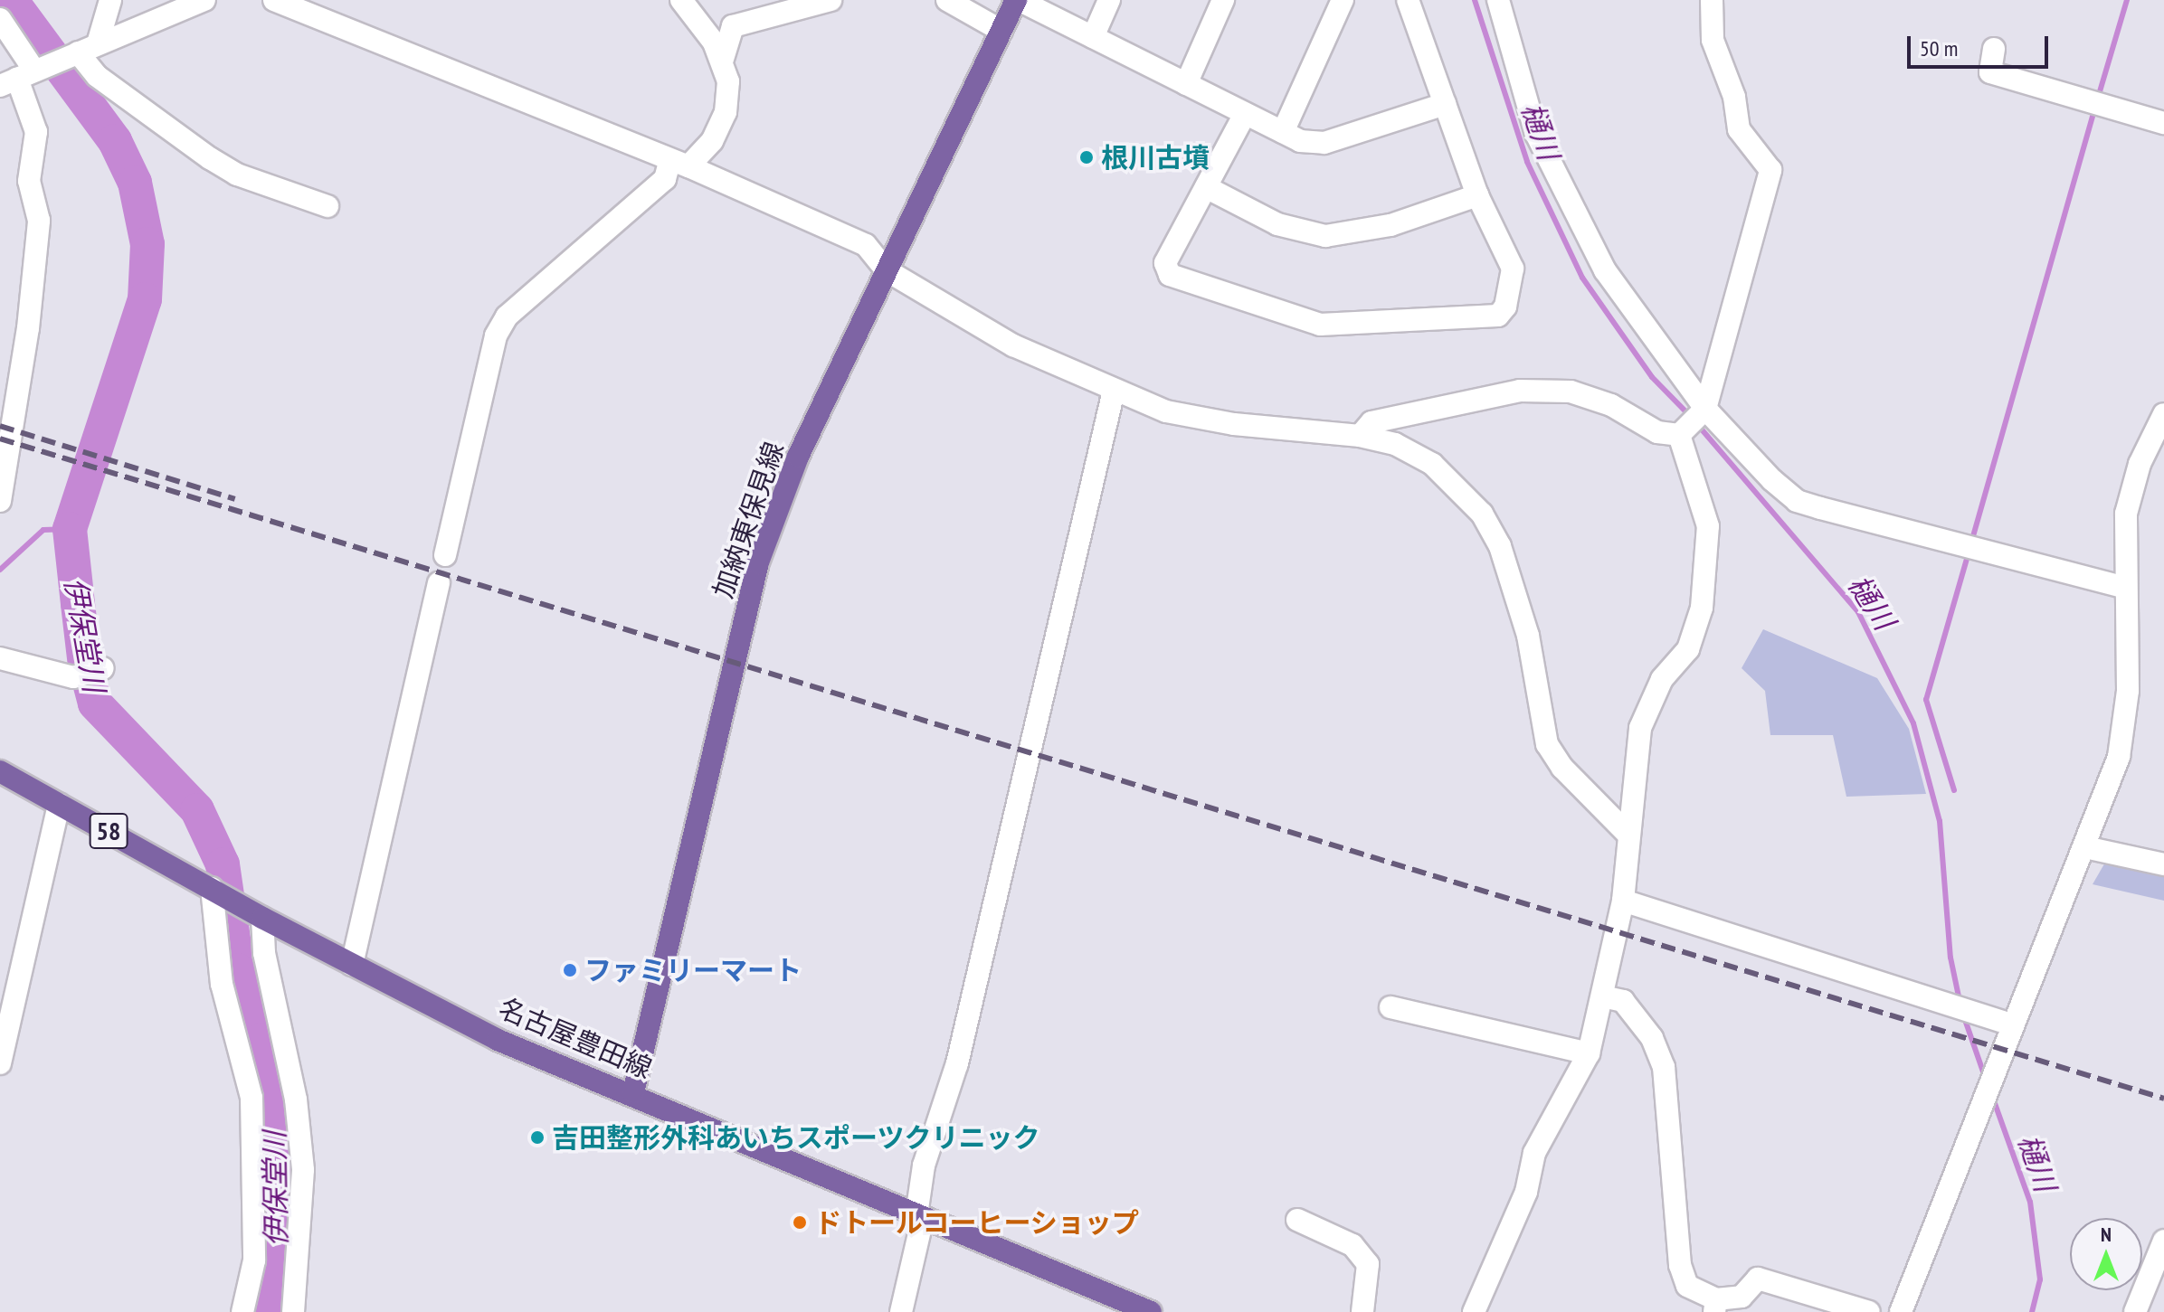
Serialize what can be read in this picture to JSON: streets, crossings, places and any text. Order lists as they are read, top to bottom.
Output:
{
  "streets": {
    "main road": ["加納東保見線", "58", "名古屋豊田線"]
  },
  "crossings": [
    ["加納東保見線", "名古屋豊田線"]
  ],
  "water": ["樋川", "伊保堂川"],
  "places": [
    "根川古墳",
    "ファミリーマート",
    "吉田整形外科あいちスポーツクリニック",
    "ドトールコーヒーショップ"
  ],
  "scale_bar": "50 m",
  "north": "top"
}
